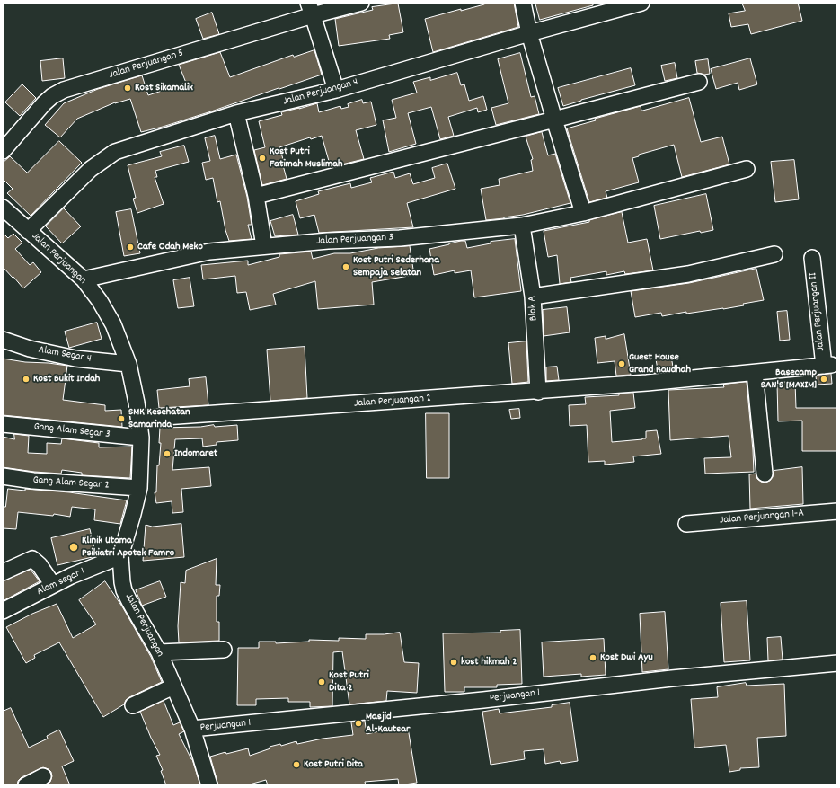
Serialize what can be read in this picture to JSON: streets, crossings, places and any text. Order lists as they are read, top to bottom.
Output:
{
  "streets": {
    "street": [
      "Jalan Perjuangan 5",
      "Jalan Perjuangan 4",
      "Jalan Perjuangan 3",
      "Jalan Perjuangan",
      "Blok A",
      "Jalan Perjuangan II",
      "Alam Segar 4",
      "Jalan Perjuangan 2",
      "Gang Alam Segar 3",
      "Gang Alam Segar 2",
      "Jalan Perjuangan 1-A",
      "Alam segar 1",
      "Perjuangan 1"
    ]
  },
  "crossings": [
    ["Jalan Perjuangan 4", "Jalan Perjuangan"],
    ["Jalan Perjuangan 3", "Jalan Perjuangan"],
    ["Jalan Perjuangan 3", "Blok A"],
    ["Jalan Perjuangan", "Alam Segar 4"],
    ["Jalan Perjuangan", "Jalan Perjuangan 2"],
    ["Jalan Perjuangan", "Gang Alam Segar 3"],
    ["Jalan Perjuangan", "Gang Alam Segar 2"],
    ["Jalan Perjuangan", "Alam segar 1"],
    ["Jalan Perjuangan", "Perjuangan 1"],
    ["Blok A", "Jalan Perjuangan 2"],
    ["Jalan Perjuangan II", "Jalan Perjuangan 2"]
  ],
  "places": [
    "Kost Sikamalik",
    "Kost Putri Fatimah Muslimah",
    "Cafe Odah Meko",
    "Kost Putri Sederhana Sempaja Selatan",
    "Guest House Grand Raudhah",
    "Kost Bukit Indah",
    "Basecamp SAN'S [MAXIM]",
    "SMK Kesehatan Samarinda",
    "Indomaret",
    "Klinik Utama Psikiatri Apotek Famro",
    "Kost Dwi Ayu",
    "kost hikmah 2",
    "Kost Putri Dita 2",
    "Masjid Al-Kautsar",
    "Kost Putri Dita"
  ]
}
